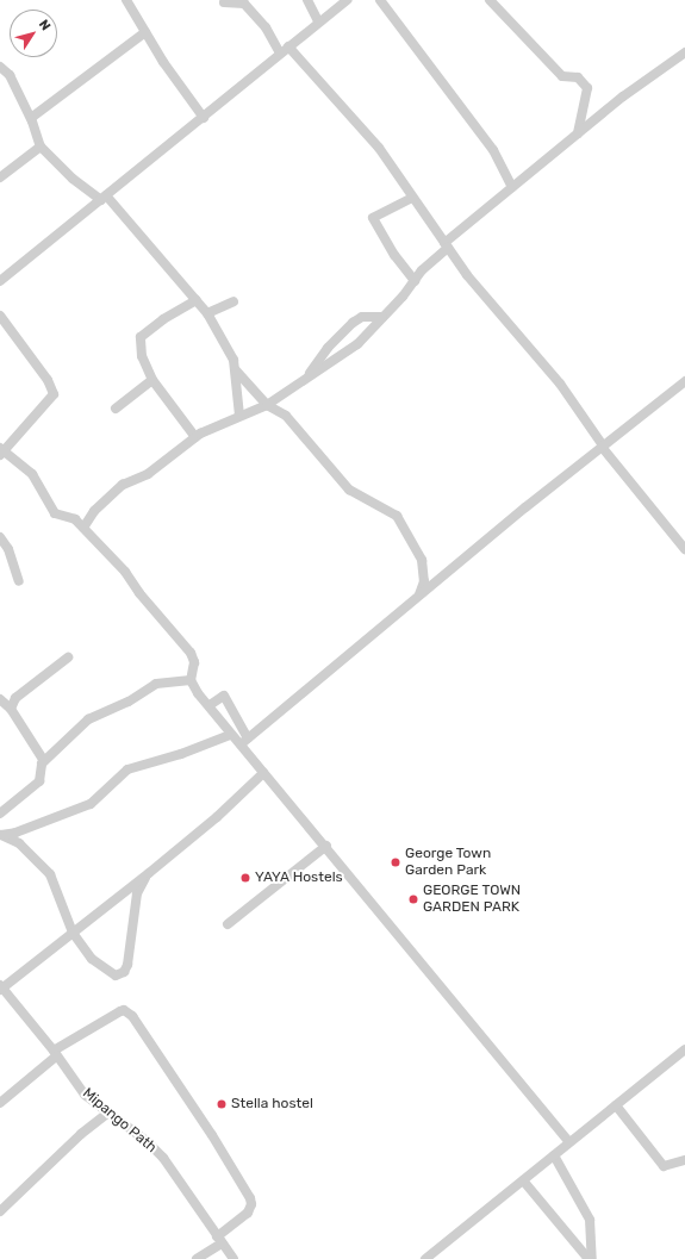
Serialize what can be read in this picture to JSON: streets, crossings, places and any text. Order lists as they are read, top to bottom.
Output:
{
  "streets": {
    "street": ["Mipango Path"]
  },
  "places": [
    "George Town Garden Park",
    "YAYA Hostels",
    "GEORGE TOWN GARDEN PARK",
    "Stella hostel"
  ],
  "north": "top right"
}
